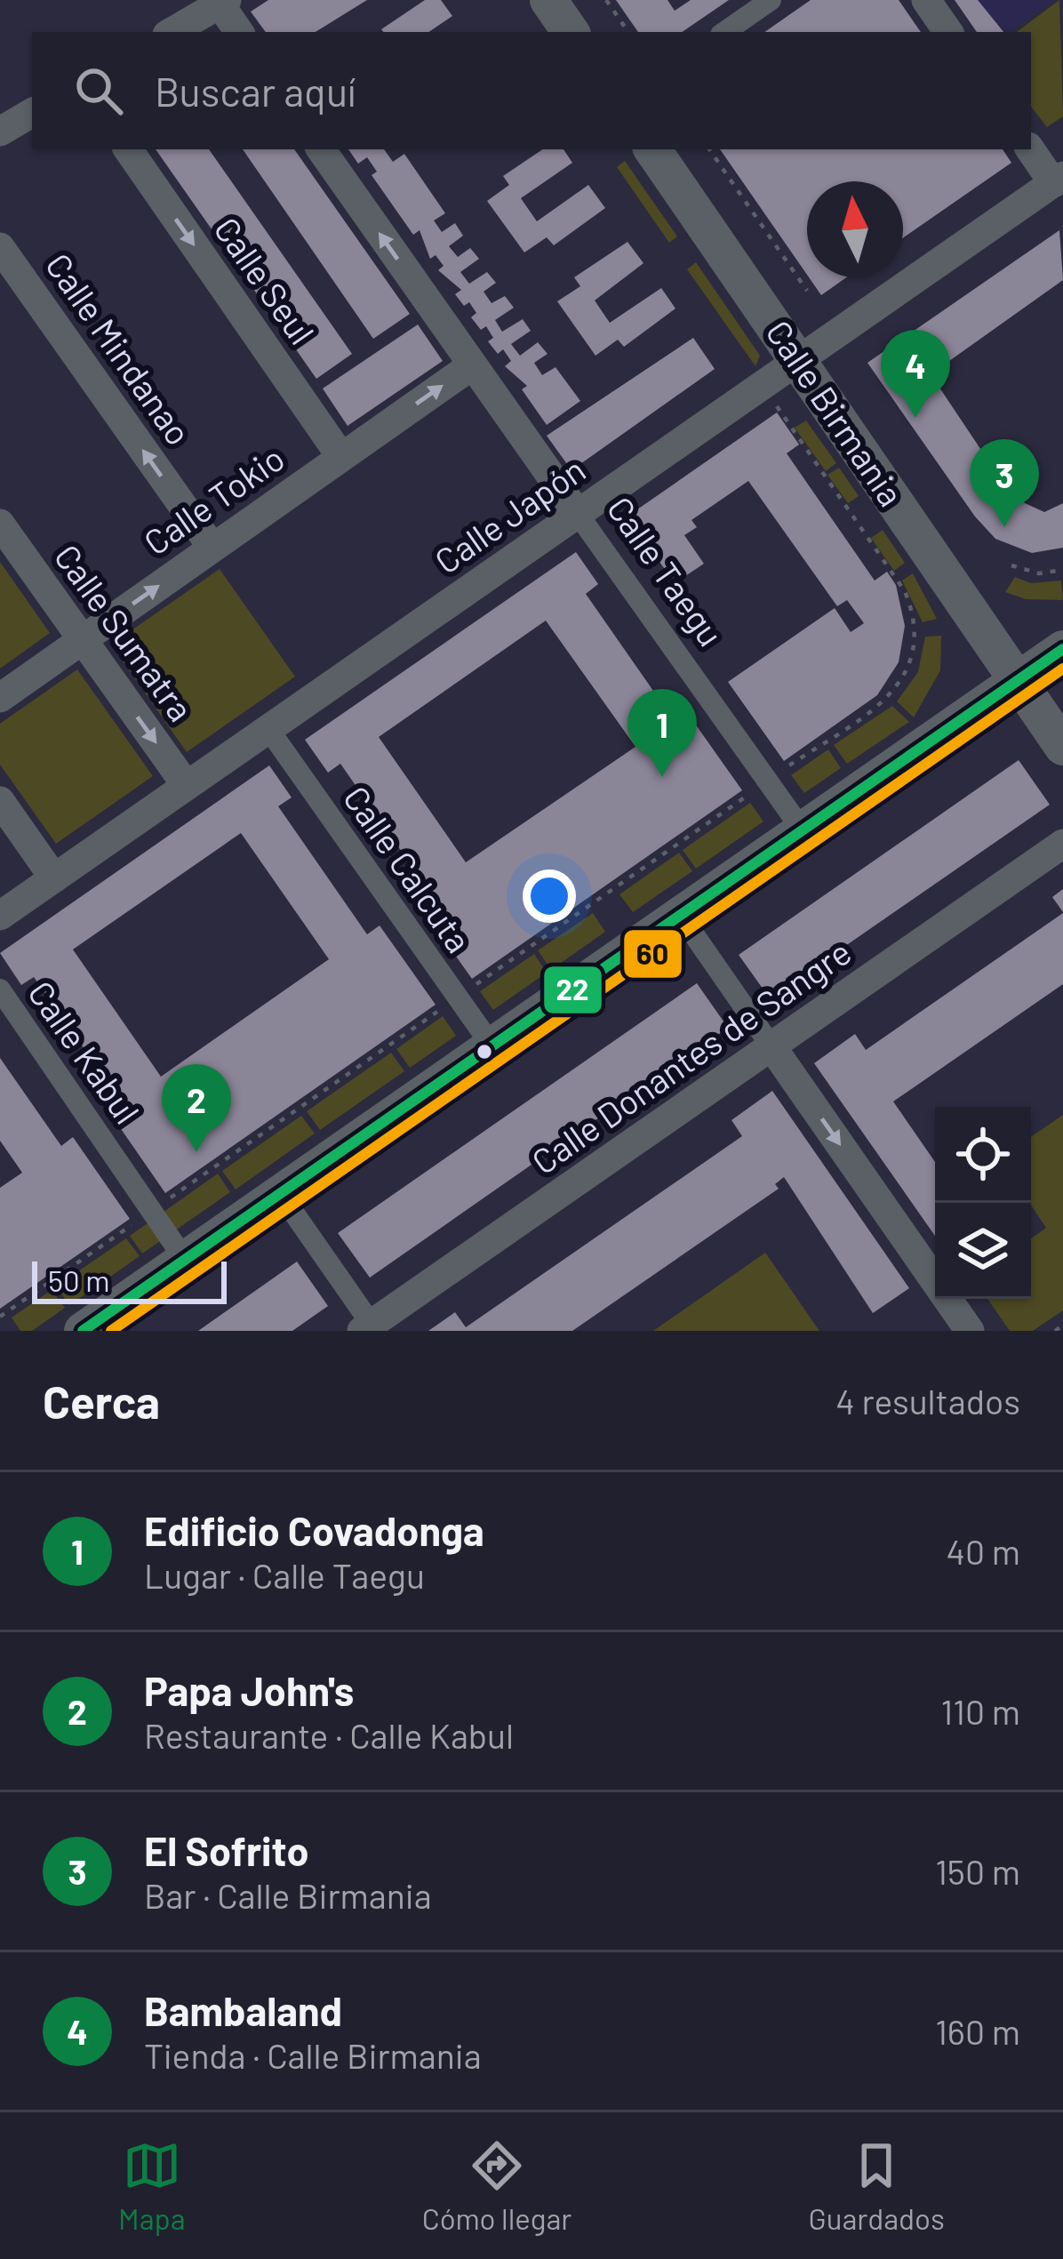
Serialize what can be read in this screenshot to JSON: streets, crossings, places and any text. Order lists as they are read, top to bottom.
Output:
{
  "streets": {
    "street": [
      "Calle Seul",
      "Calle Mindanao",
      "Calle Birmania",
      "Calle Tokio",
      "Calle Japón",
      "Calle Taegu",
      "Calle Sumatra",
      "Calle Calcuta",
      "Calle Kabul",
      "Calle Donantes de Sangre"
    ]
  },
  "crossings": [
    ["Calle Seul", "Calle Tokio"],
    ["Calle Mindanao", "Calle Tokio"],
    ["Calle Birmania", "Calle Japón"],
    ["Calle Tokio", "Calle Taegu"],
    ["Calle Tokio", "Calle Sumatra"],
    ["Calle Japón", "Calle Taegu"],
    ["Calle Japón", "Calle Sumatra"],
    ["Calle Japón", "Calle Calcuta"]
  ],
  "one_way": ["Calle Seul", "Calle Mindanao", "Calle Tokio"],
  "lines": ["transit line 22", "transit line 60"],
  "scale_bar": "50 m",
  "north": "top",
  "page": {
    "search": "Buscar aquí",
    "pins": [
      "4",
      "3",
      "1",
      "2"
    ],
    "scale": "50 m",
    "heading": ["Cerca", "4 resultados"],
    "list": [
      {
        "mark": "1",
        "name": "Edificio Covadonga",
        "note": "Lugar · Calle Taegu",
        "value": "40 m"
      },
      {
        "mark": "2",
        "name": "Papa John's",
        "note": "Restaurante · Calle Kabul",
        "value": "110 m"
      },
      {
        "mark": "3",
        "name": "El Sofrito",
        "note": "Bar · Calle Birmania",
        "value": "150 m"
      },
      {
        "mark": "4",
        "name": "Bambaland",
        "note": "Tienda · Calle Birmania",
        "value": "160 m"
      }
    ],
    "nav": ["Mapa", "Cómo llegar", "Guardados"]
  }
}
